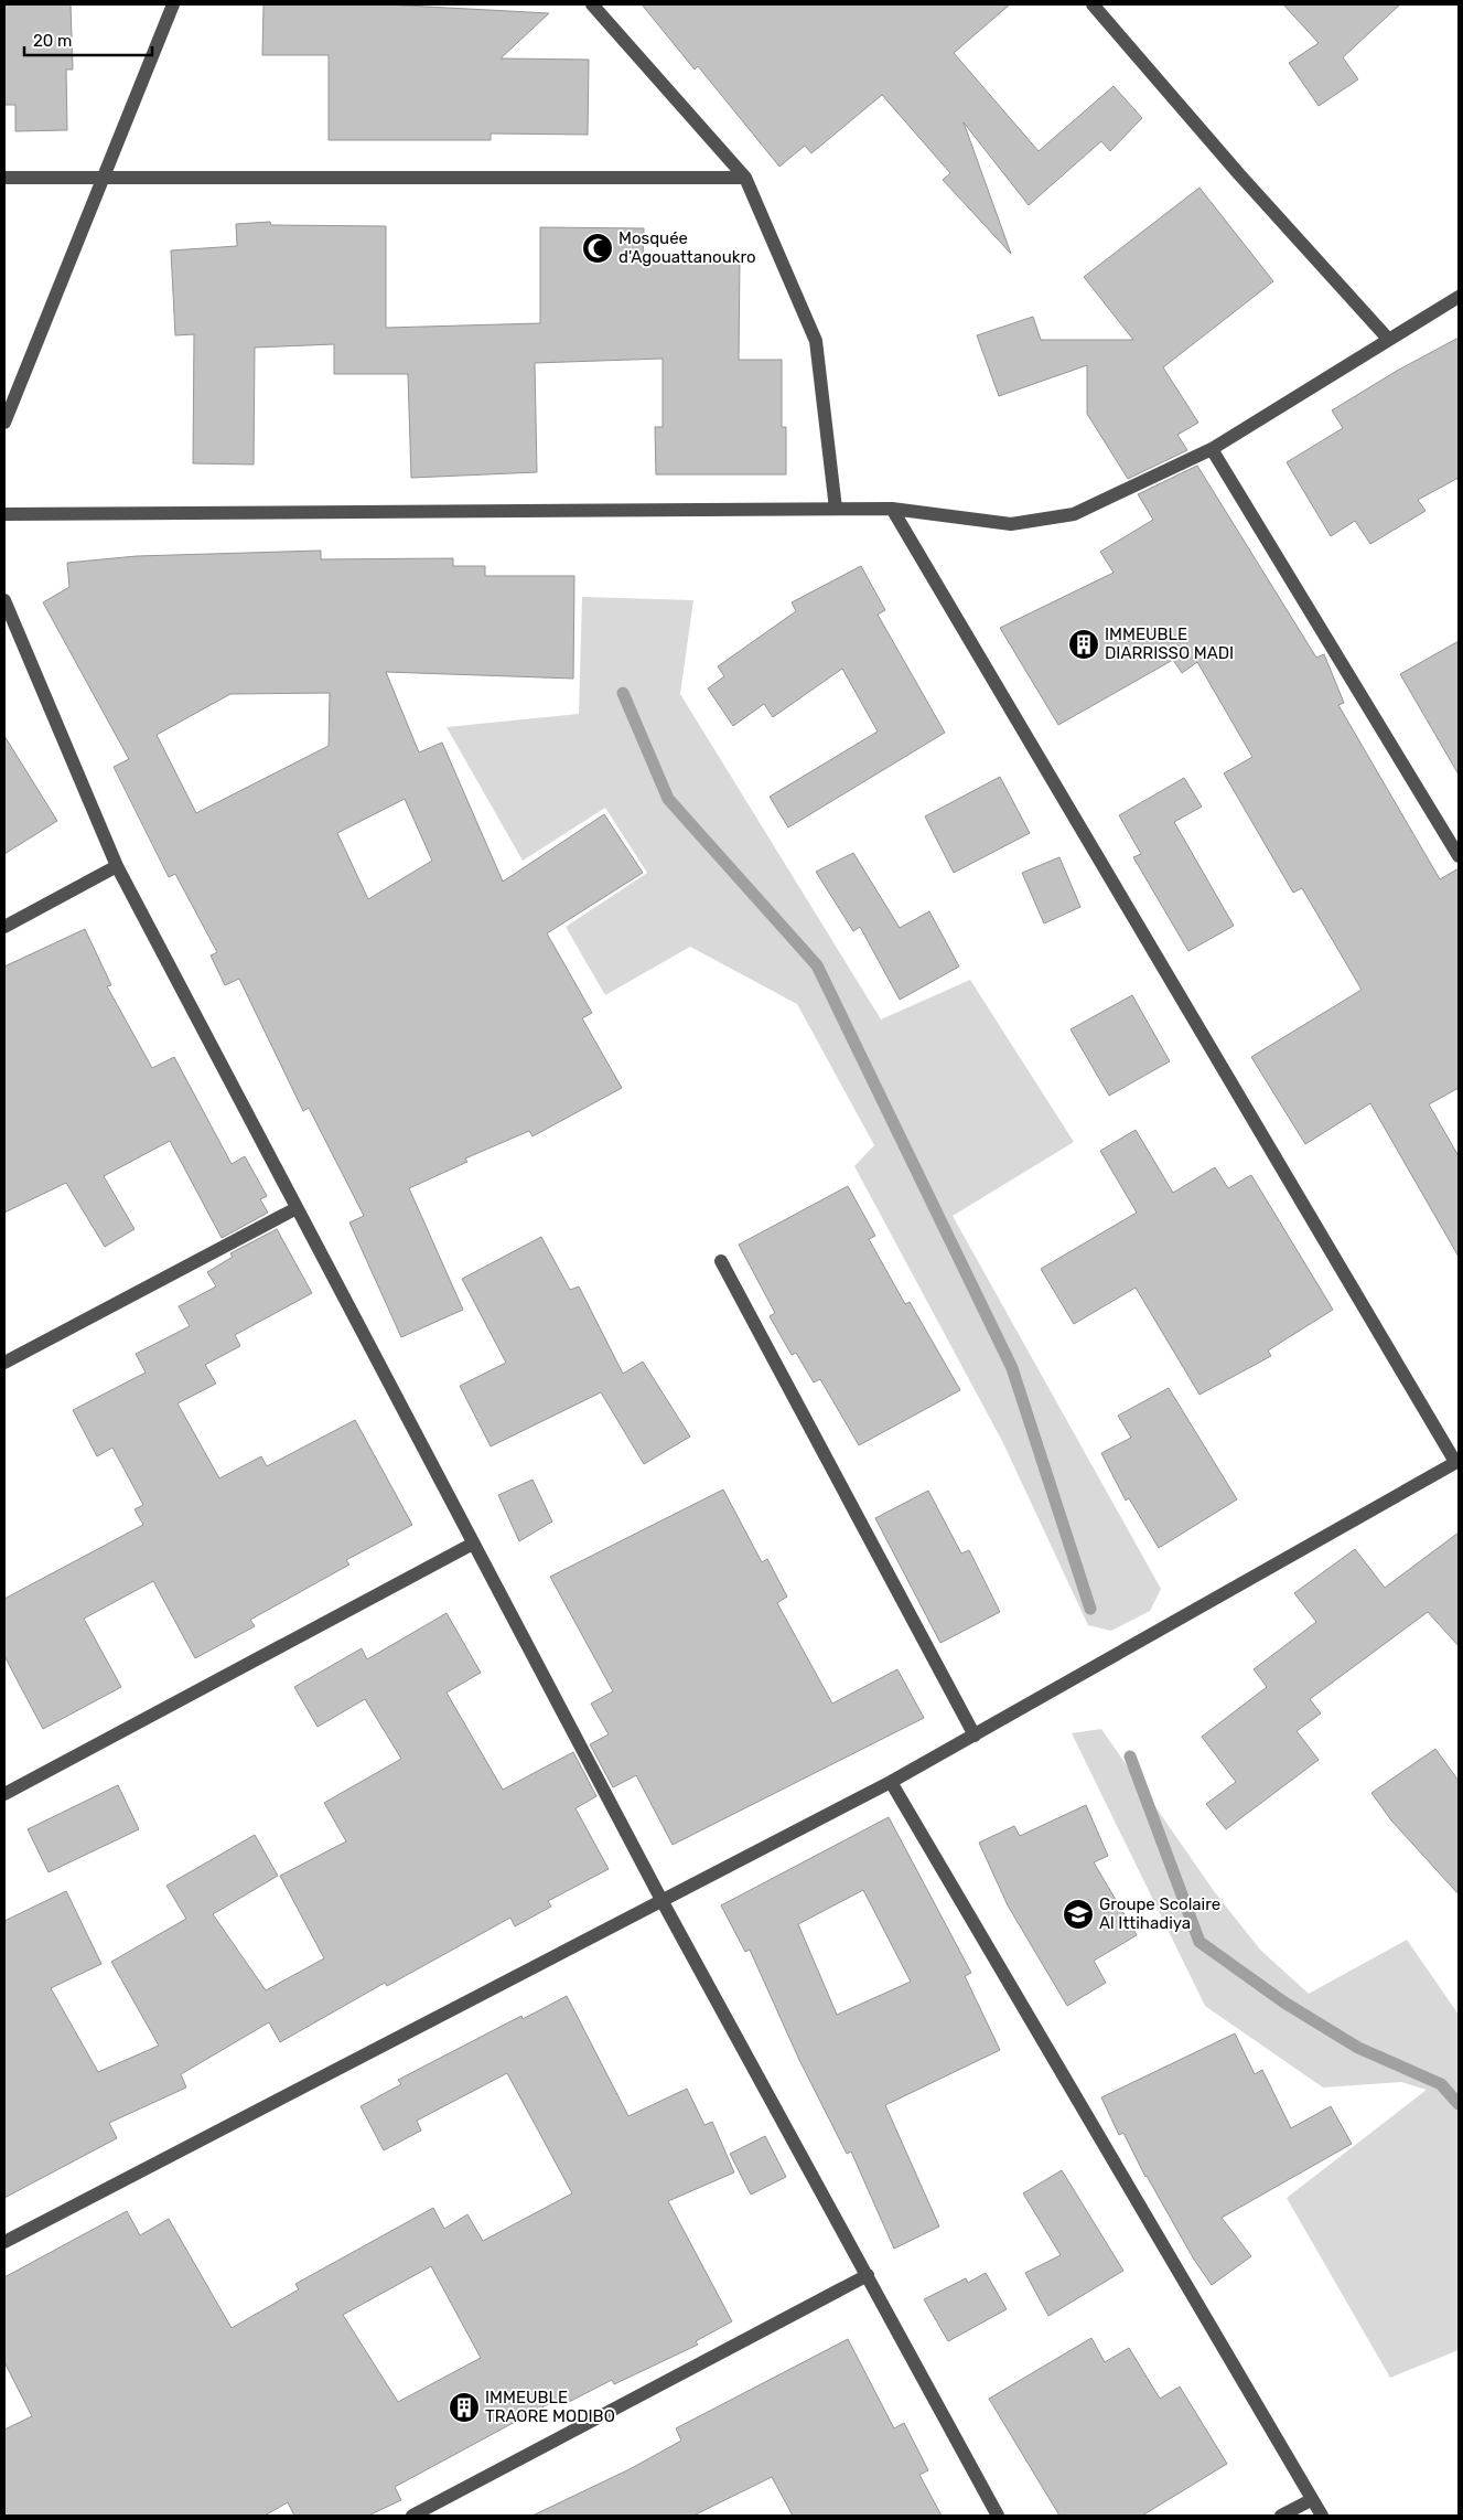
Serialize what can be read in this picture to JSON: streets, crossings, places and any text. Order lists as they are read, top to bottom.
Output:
{
  "places": {
    "mosque": ["Mosquée d'Agouattanoukro"],
    "building": ["IMMEUBLE DIARRISSO MADI", "IMMEUBLE TRAORE MODIBO"],
    "school or university": ["Groupe Scolaire Al Ittihadiya"]
  },
  "scale_bar": "20 m"
}
